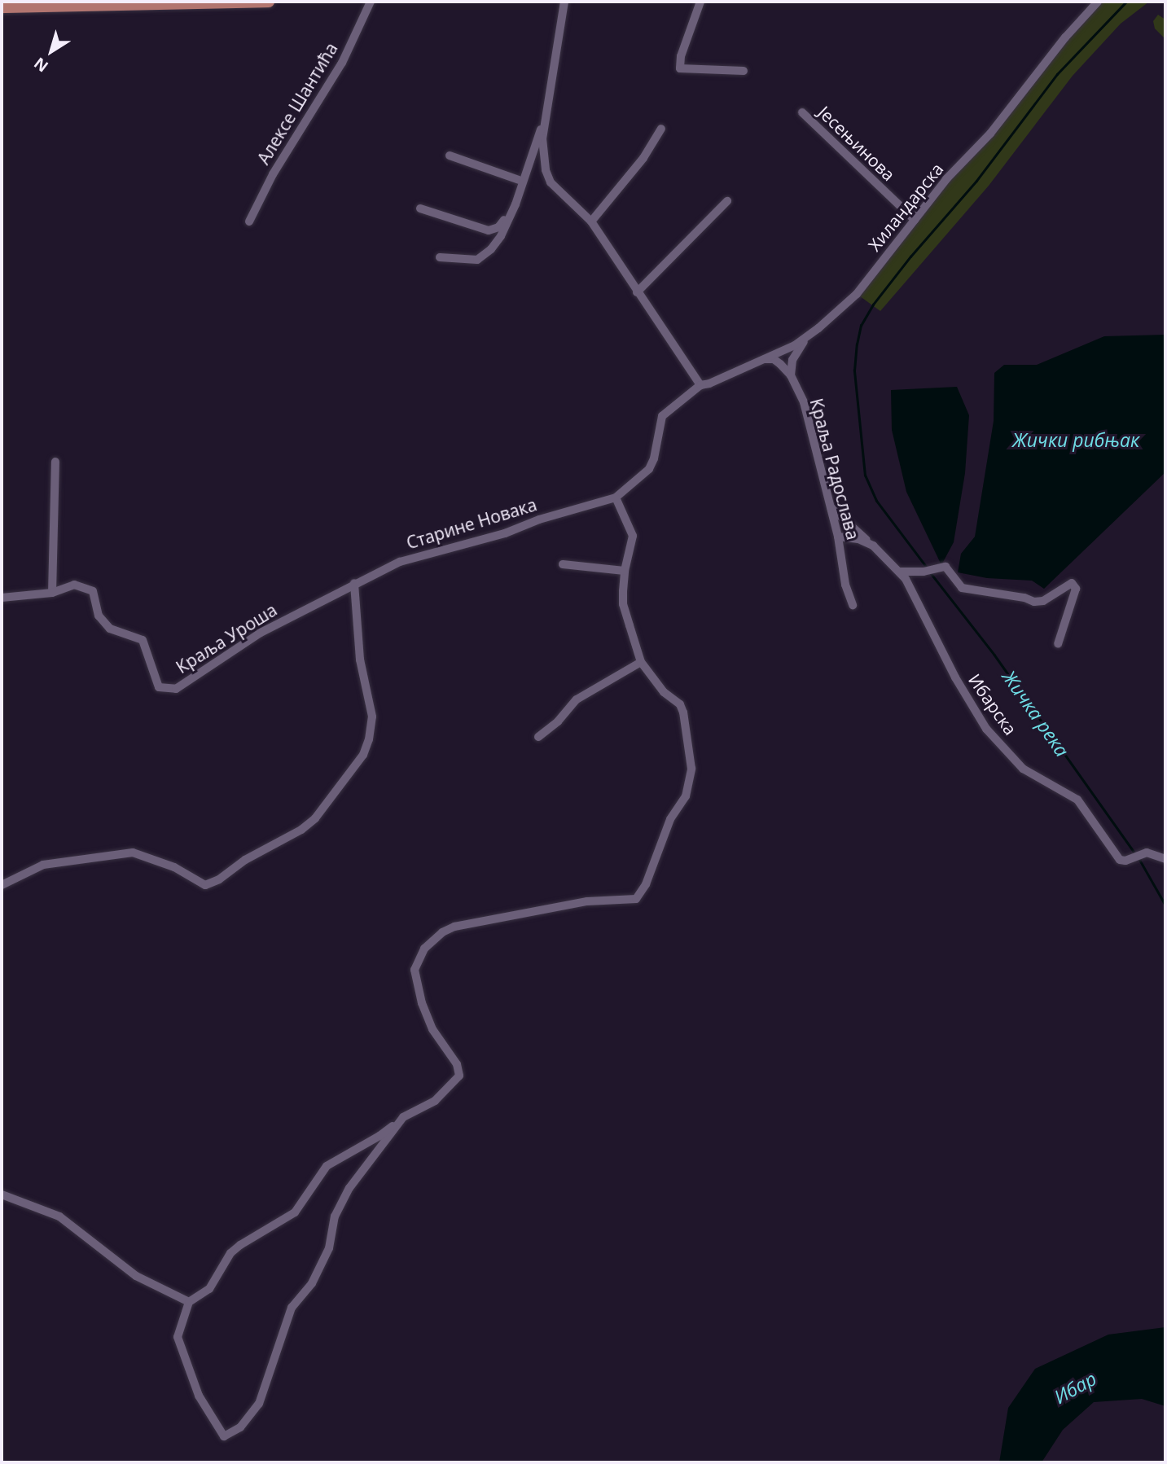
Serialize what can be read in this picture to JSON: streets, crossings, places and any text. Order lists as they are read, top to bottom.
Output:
{
  "streets": {
    "street": [
      "Алексе Шантића",
      "Јесењинова",
      "Хиландарска",
      "Краља Радослава",
      "Старине Новака",
      "Краља Уроша",
      "Ибарска"
    ]
  },
  "crossings": [
    ["Јесењинова", "Хиландарска"],
    ["Хиландарска", "Краља Радослава"],
    ["Хиландарска", "Старине Новака"],
    ["Краља Радослава", "Ибарска"],
    ["Старине Новака", "Краља Уроша"]
  ],
  "water": ["Жички рибњак", "Жичка река", "Ибар"],
  "north": "bottom left"
}
